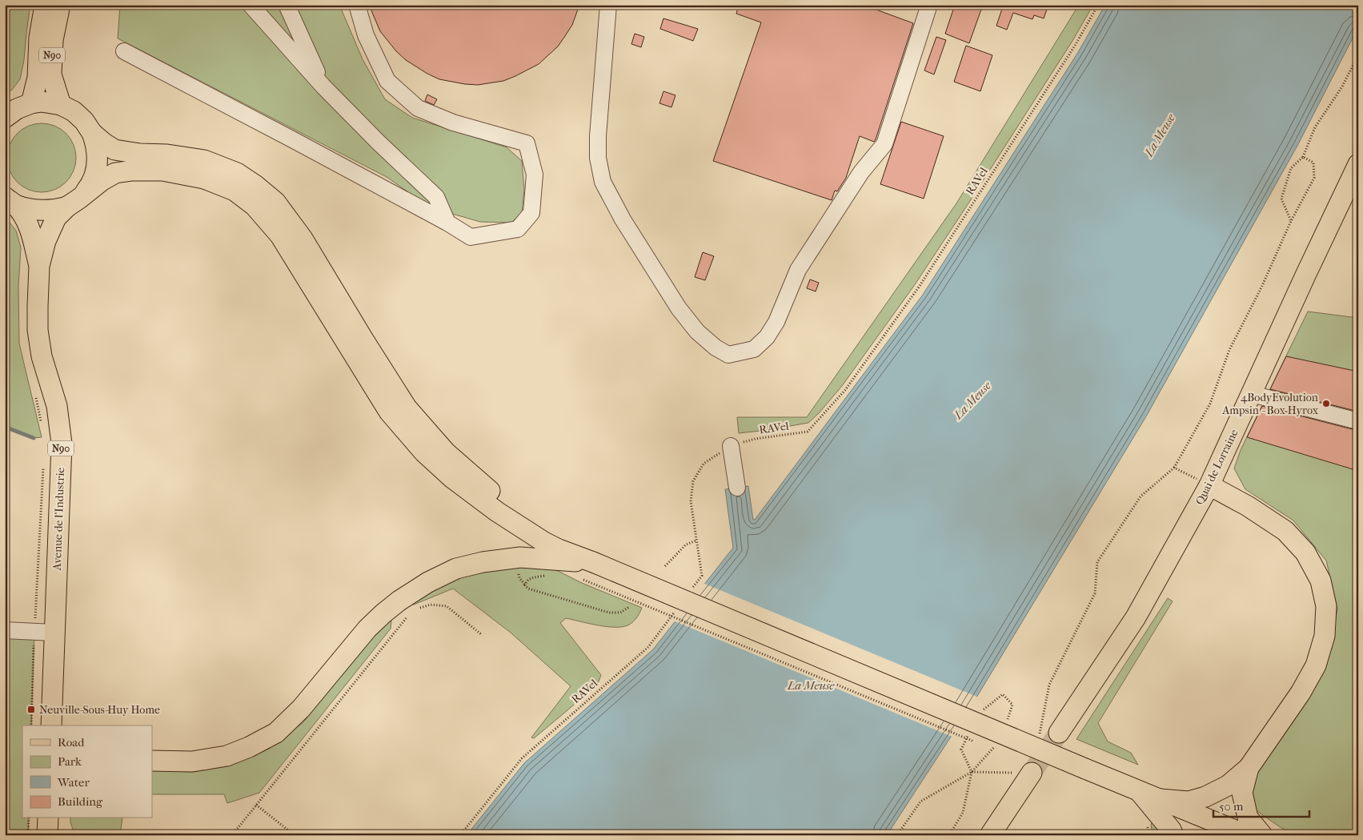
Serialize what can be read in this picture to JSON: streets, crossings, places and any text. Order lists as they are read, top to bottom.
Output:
{
  "streets": {
    "main road": ["N90", "Quai de Lorraine", "Avenue de l'Industrie"],
    "path": ["RAVel"]
  },
  "crossings": [
    ["N90", "Avenue de l'Industrie"]
  ],
  "water": ["La Meuse"],
  "places": {
    "other": ["4BodyEvolution Ampsin - Box Hyrox"],
    "transit": ["Neuville-Sous-Huy Home"]
  },
  "legend": [
    "Road",
    "Park",
    "Water",
    "Building"
  ],
  "scale_bar": "50 m"
}
